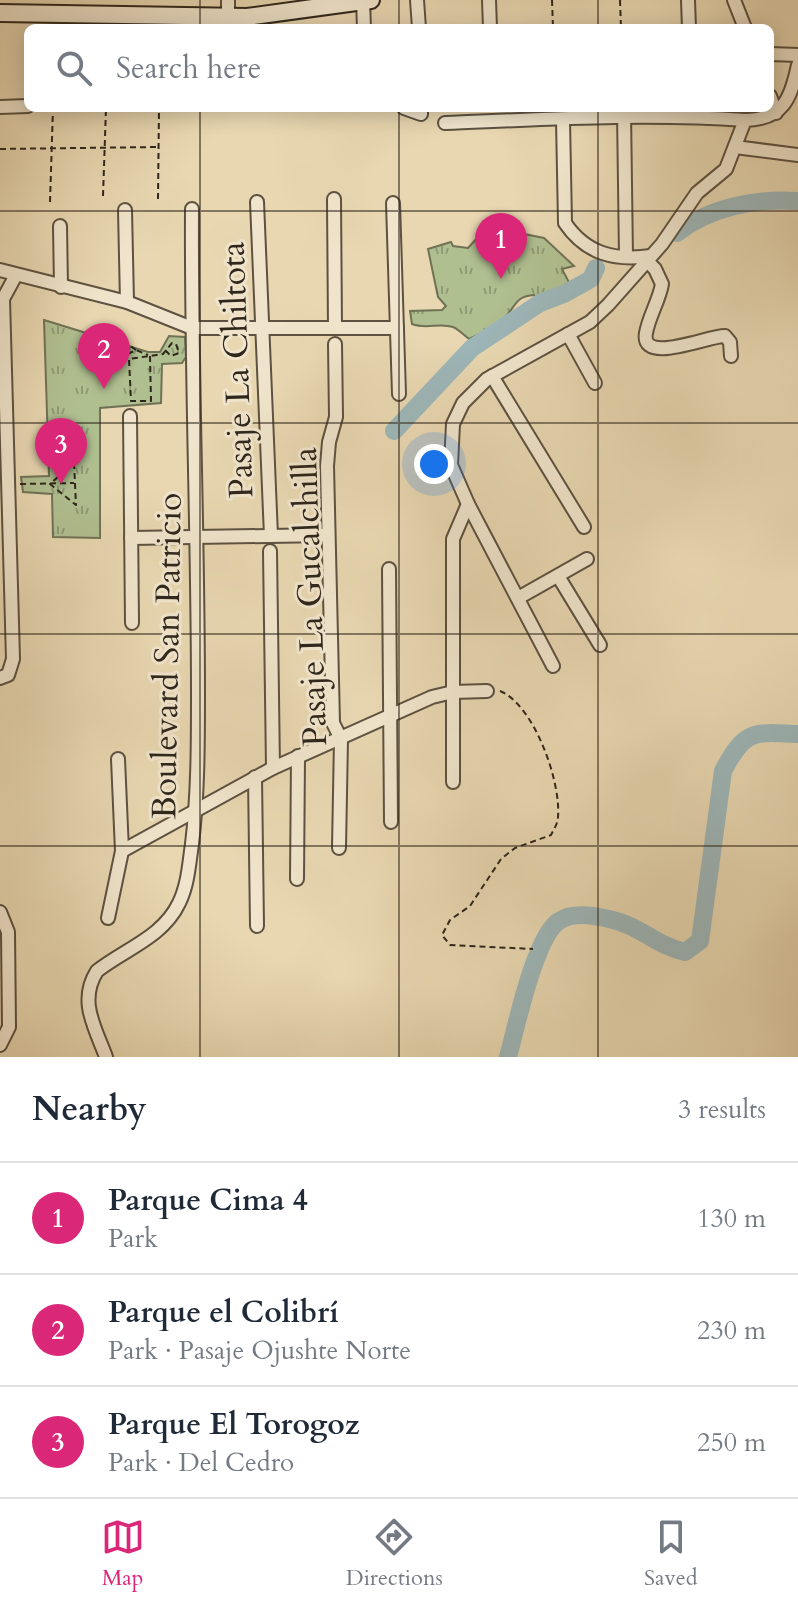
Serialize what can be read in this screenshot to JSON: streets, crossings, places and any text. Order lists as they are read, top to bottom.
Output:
{
  "streets": {
    "street": ["Pasaje La Chiltota", "Pasaje La Gucalchilla", "Boulevard San Patricio"]
  },
  "page": {
    "search": "Search here",
    "pins": ["1", "2", "3"],
    "heading": ["Nearby", "3 results"],
    "list": [
      {
        "mark": "1",
        "name": "Parque Cima 4",
        "note": "Park",
        "value": "130 m"
      },
      {
        "mark": "2",
        "name": "Parque el Colibrí",
        "note": "Park · Pasaje Ojushte Norte",
        "value": "230 m"
      },
      {
        "mark": "3",
        "name": "Parque El Torogoz",
        "note": "Park · Del Cedro",
        "value": "250 m"
      }
    ],
    "nav": ["Map", "Directions", "Saved"]
  }
}
